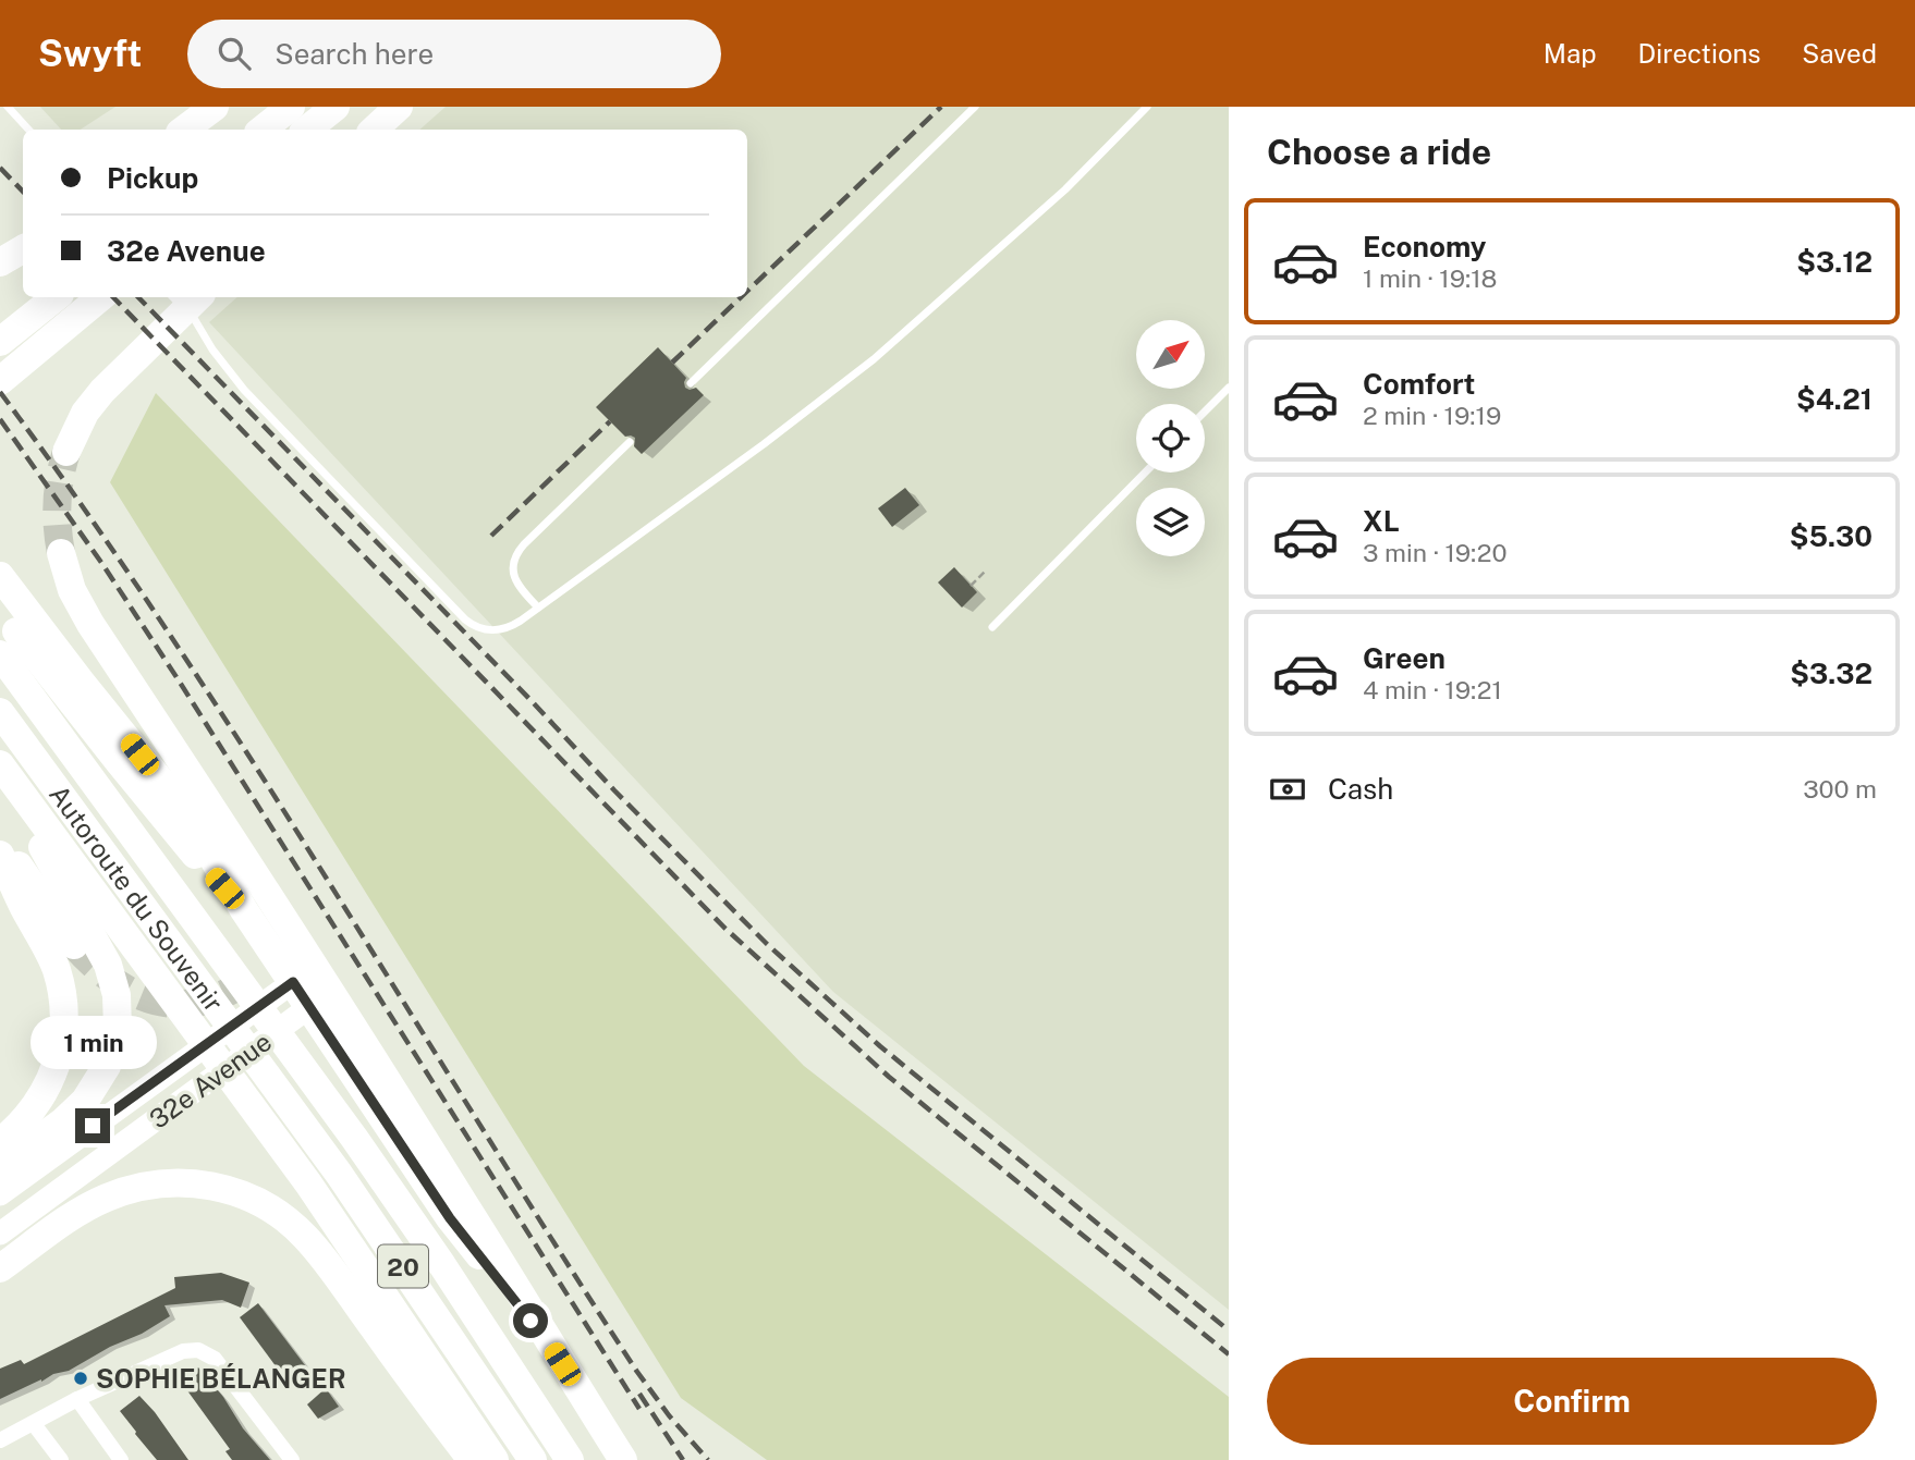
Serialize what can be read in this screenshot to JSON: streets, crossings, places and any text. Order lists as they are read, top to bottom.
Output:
{
  "streets": {
    "highway": ["Autoroute du Souvenir", "20"],
    "main road": ["32e Avenue"]
  },
  "places": ["SOPHIE BÉLANGER"],
  "north": "top right",
  "page": {
    "header": "Swyft",
    "search": "Search here",
    "nav": ["Map", "Directions", "Saved"],
    "heading": "Choose a ride",
    "banner": ["Pickup", "32e Avenue"],
    "list": [
      {
        "name": "Economy",
        "note": "1 min · 19:18",
        "value": "$3.12"
      },
      {
        "name": "Comfort",
        "note": "2 min · 19:19",
        "value": "$4.21"
      },
      {
        "name": "XL",
        "note": "3 min · 19:20",
        "value": "$5.30"
      },
      {
        "name": "Green",
        "note": "4 min · 19:21",
        "value": "$3.32"
      }
    ],
    "pay": ["Cash", "300 m"],
    "bubble": "1 min",
    "buttons": "Confirm"
  }
}
